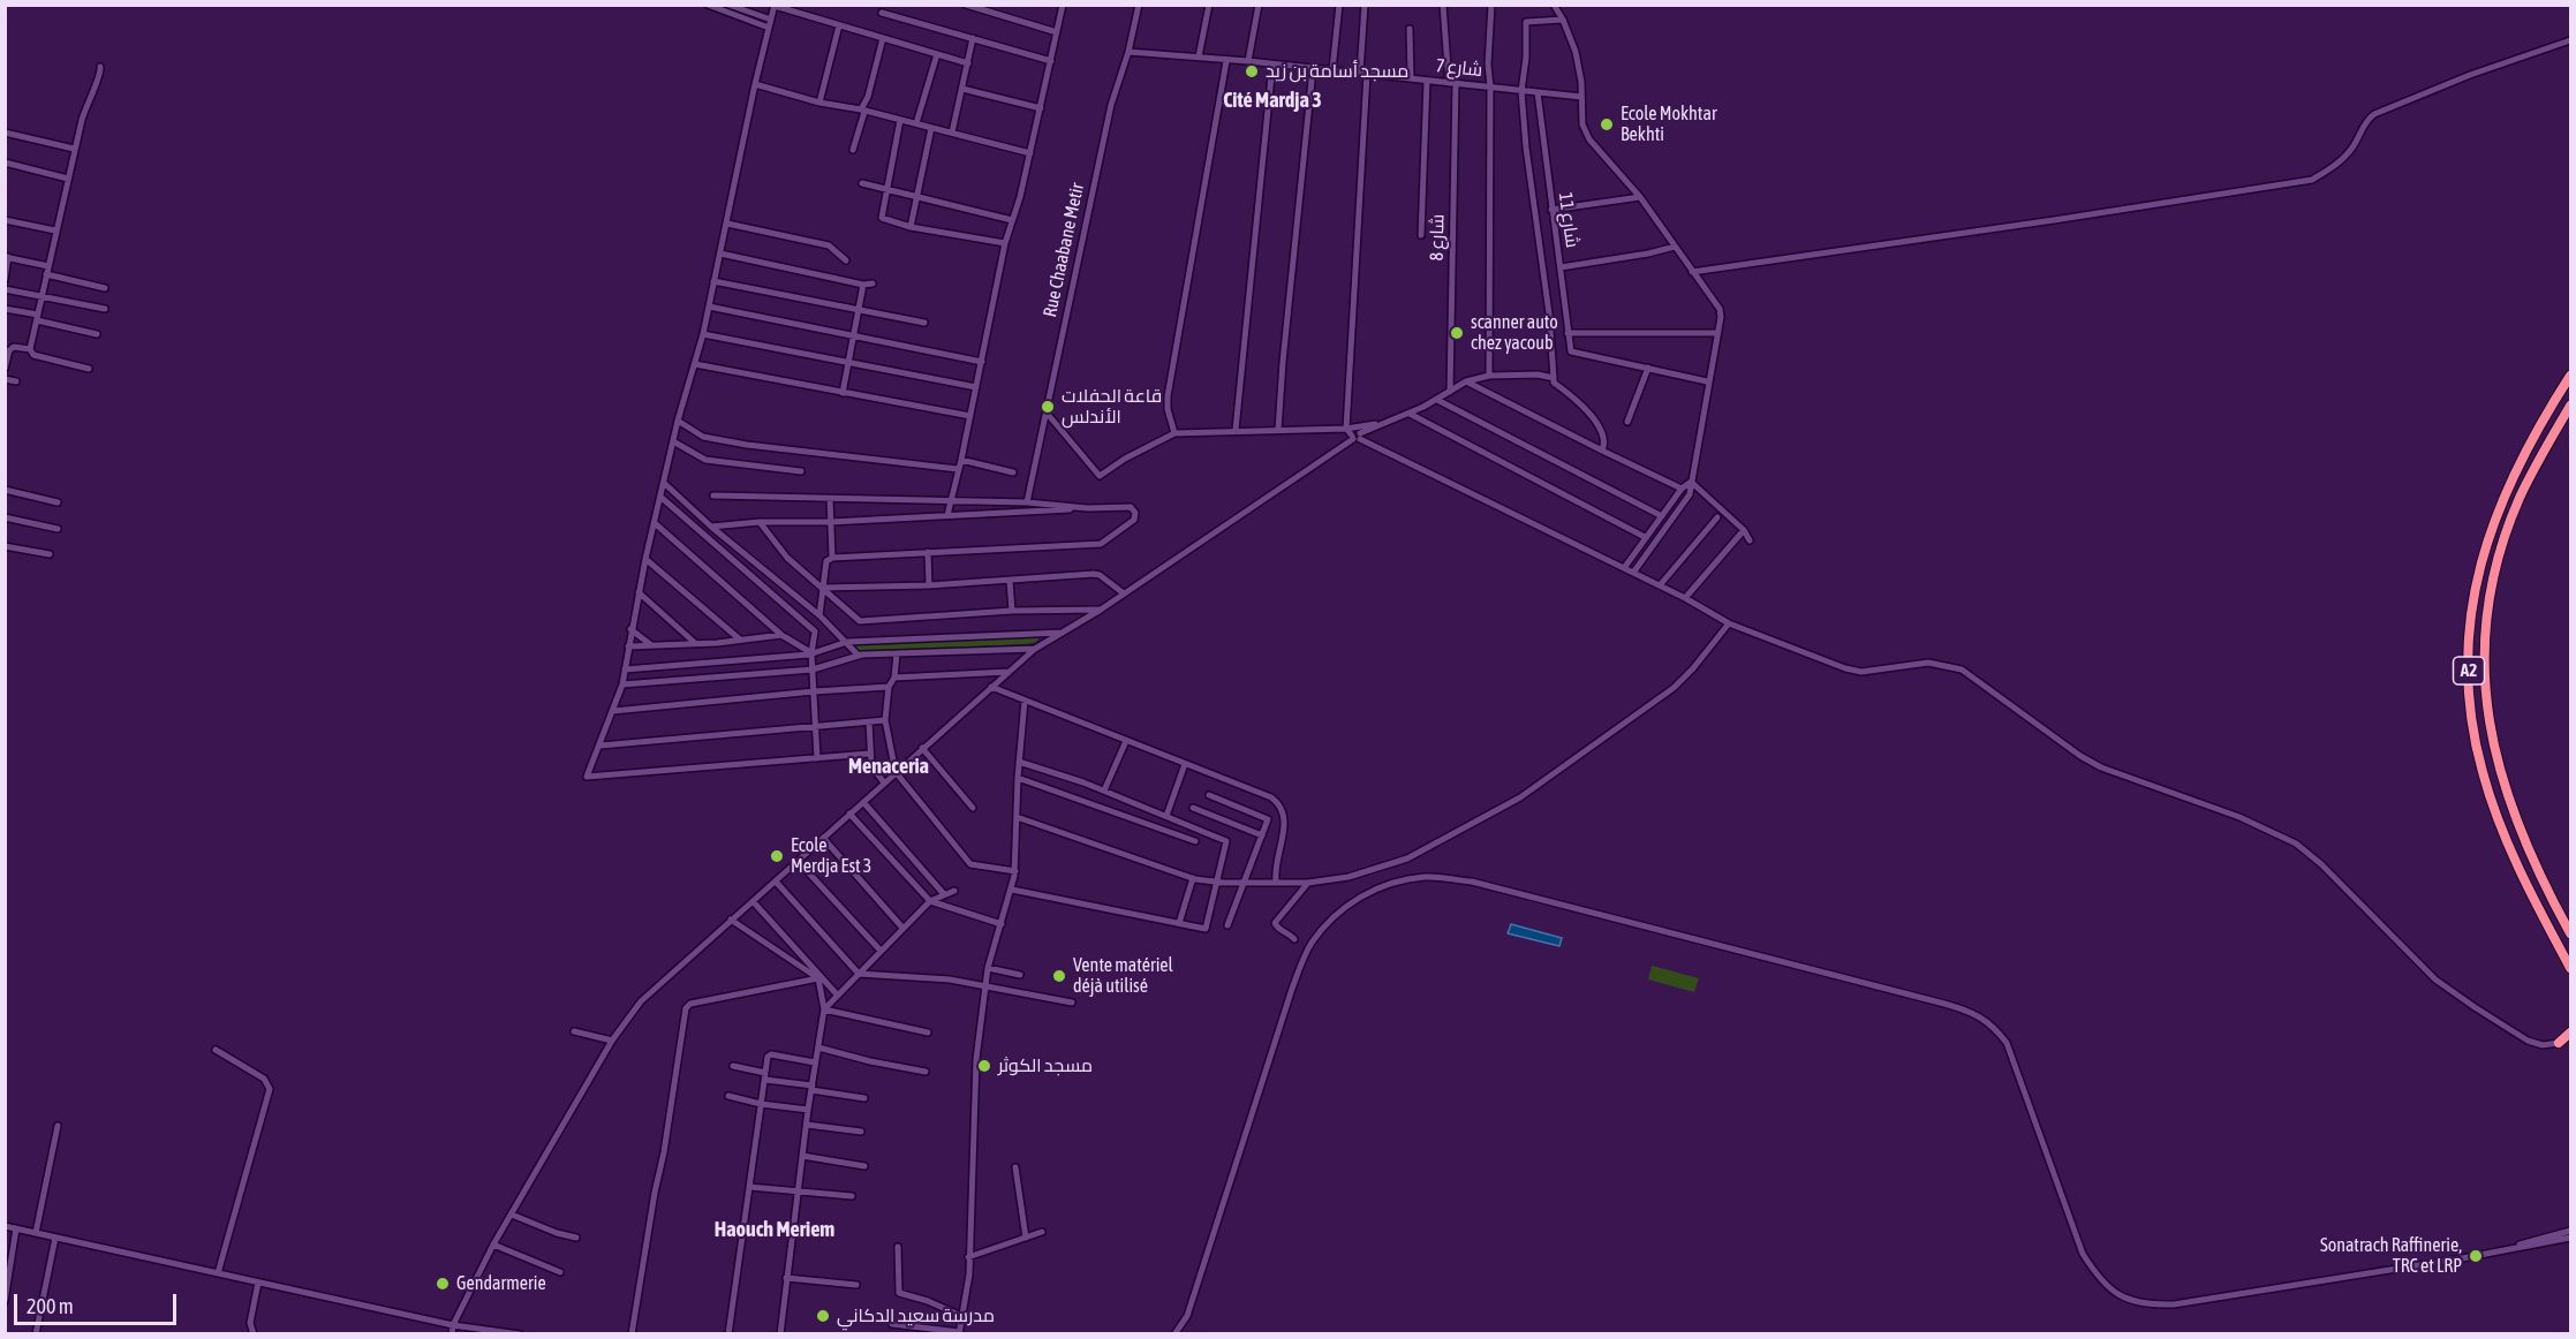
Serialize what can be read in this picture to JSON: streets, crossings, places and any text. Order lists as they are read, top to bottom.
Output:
{
  "streets": {
    "highway": ["A2"],
    "street": [
      "شارع 7",
      "شارع 11",
      "شارع 8",
      "Rue Chaabane Metir"
    ]
  },
  "crossings": [
    ["شارع 7", "شارع 11"],
    ["شارع 7", "شارع 8"],
    ["شارع 7", "Rue Chaabane Metir"]
  ],
  "districts": ["Cité Mardja 3", "Menaceria", "Haouch Meriem"],
  "places": [
    "مسجد أسامة بن زيد",
    "Ecole Mokhtar Bekhti",
    "scanner auto chez yacoub",
    "قاعة الحفلات الأندلس",
    "Ecole Merdja Est 3",
    "Vente matériel déjà utilisé",
    "مسجد الكوثر",
    "Sonatrach Raffinerie, TRC et LRP",
    "Gendarmerie",
    "مدرسة سعيد الدكاني"
  ],
  "scale_bar": "200 m"
}
